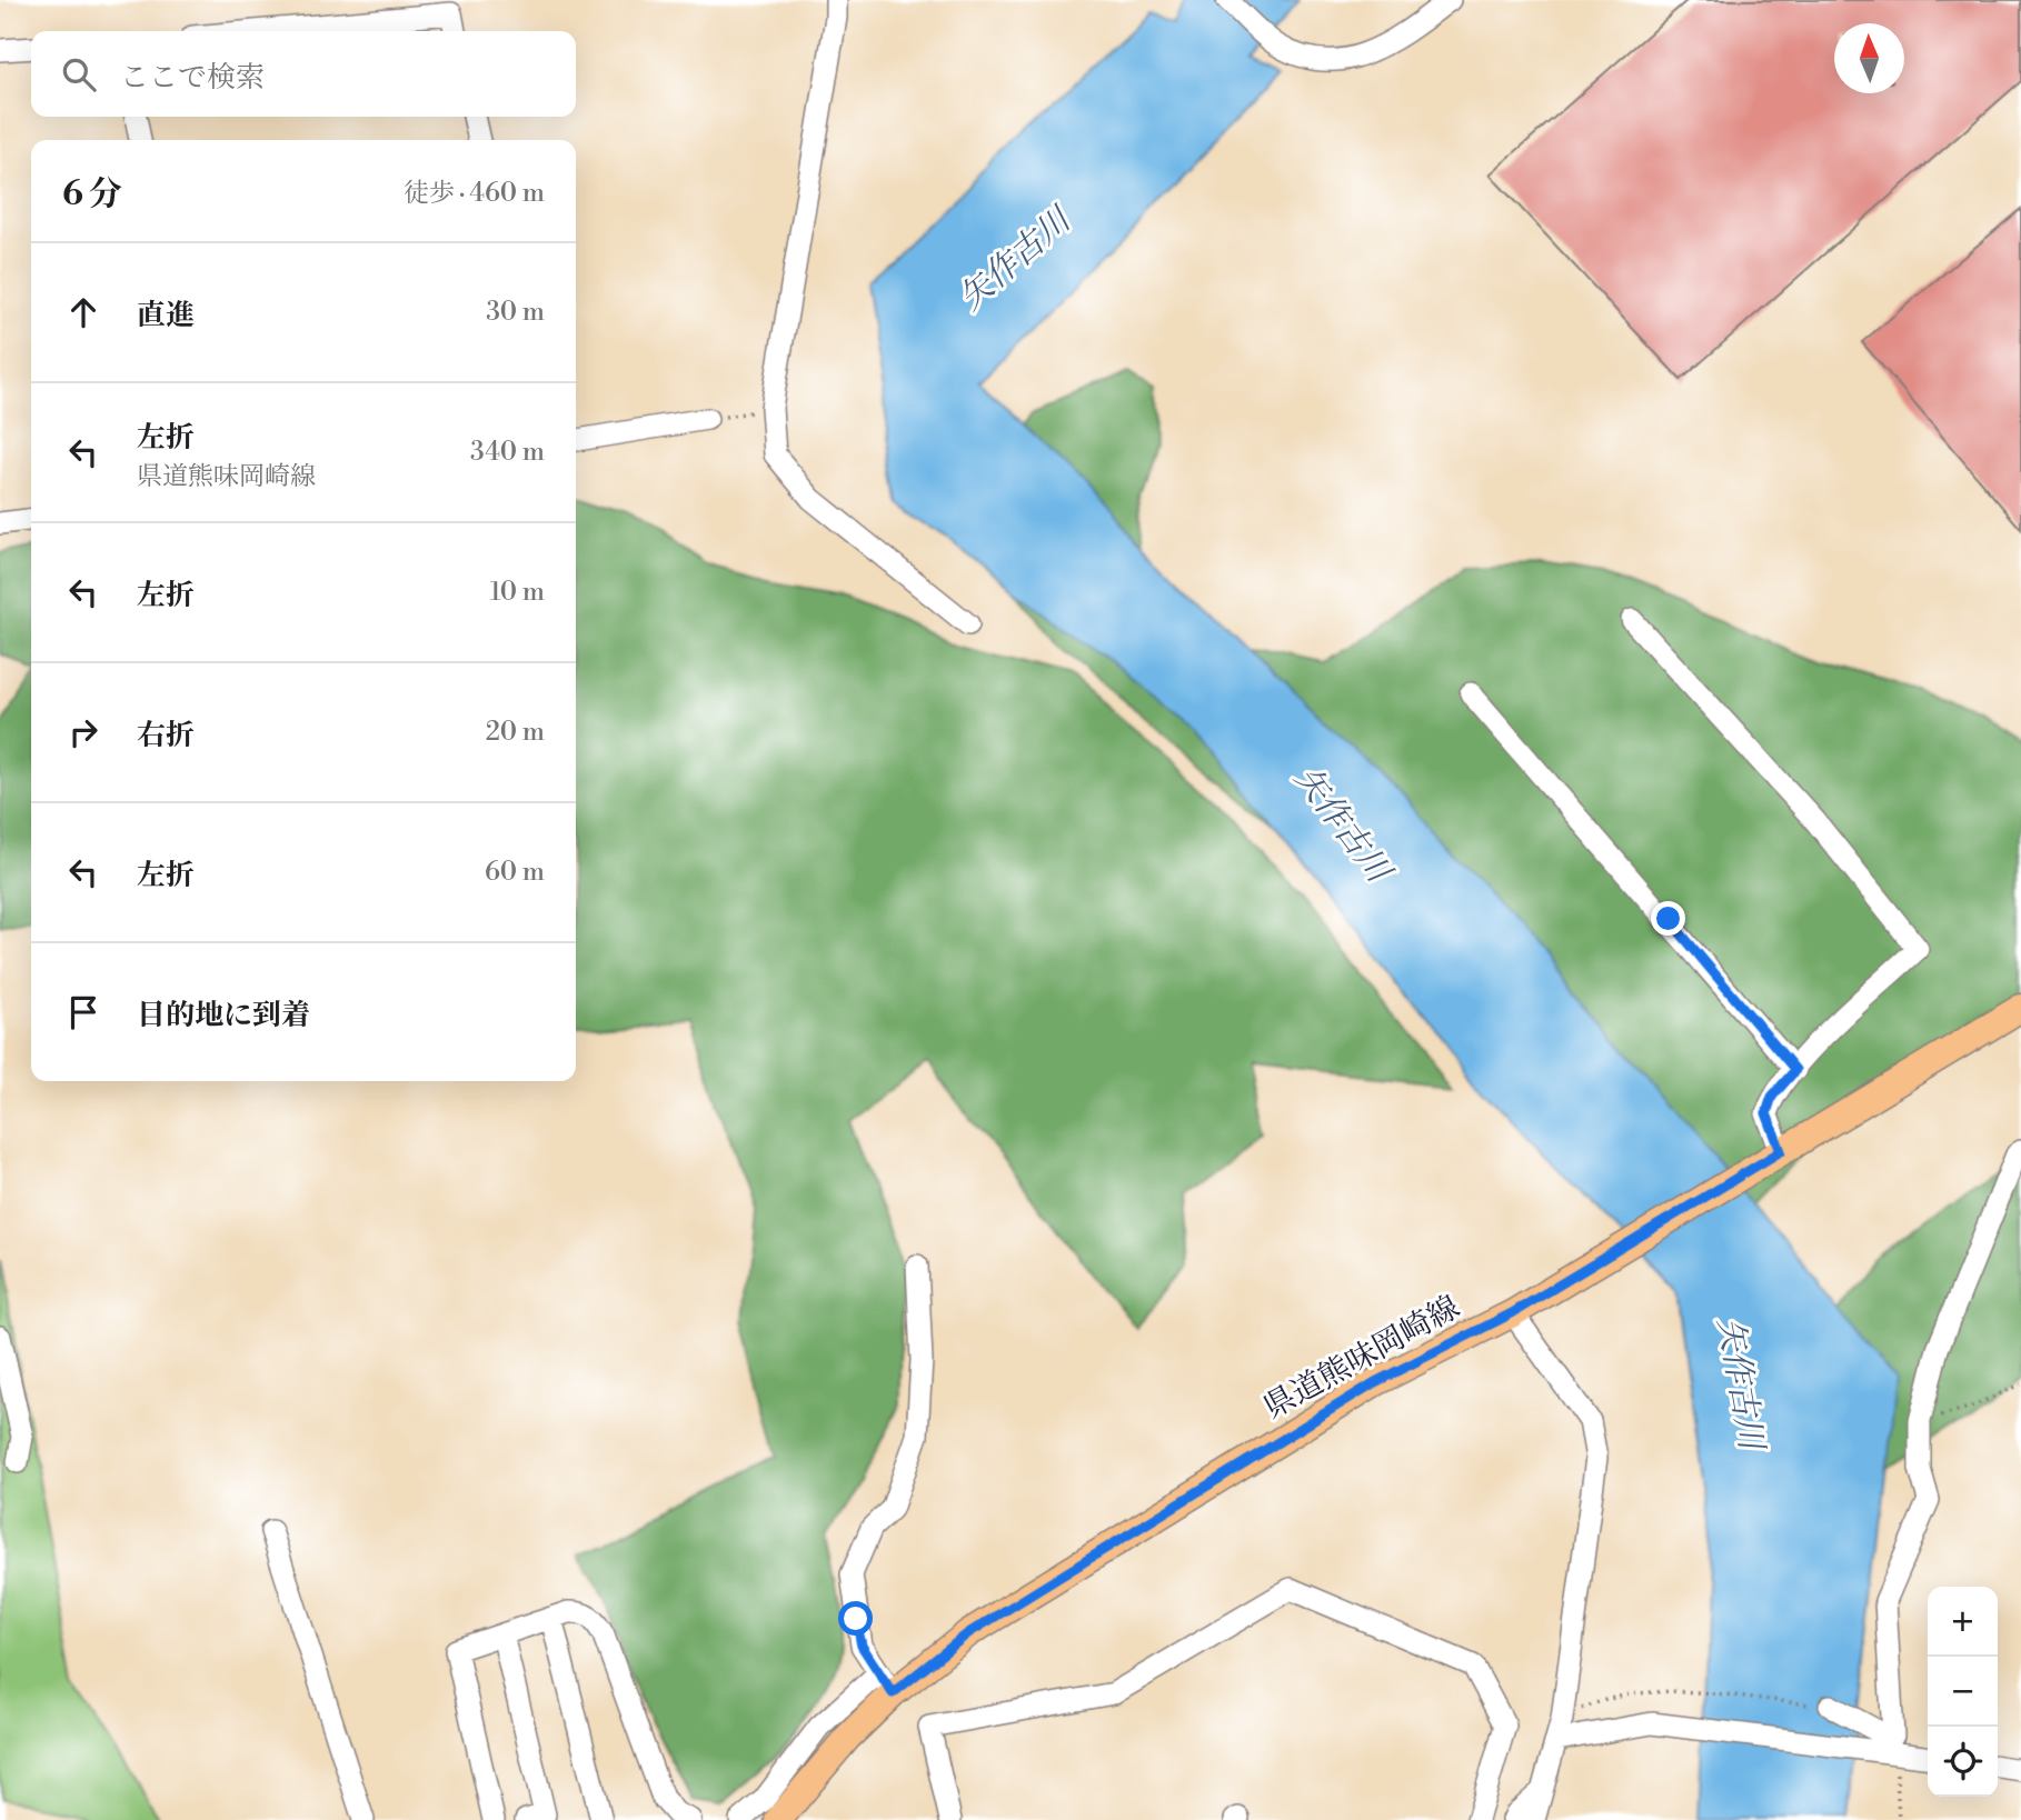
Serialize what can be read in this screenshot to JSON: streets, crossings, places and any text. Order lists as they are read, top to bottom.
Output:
{
  "streets": {
    "main road": ["県道熊味岡崎線"]
  },
  "water": ["矢作古川"],
  "north": "top",
  "page": {
    "search": "ここで検索",
    "heading": ["6 分", "徒歩 · 460 m"],
    "list": [
      ["直進", "30 m"],
      ["左折", "県道熊味岡崎線", "340 m"],
      ["左折", "10 m"],
      ["右折", "20 m"],
      ["左折", "60 m"],
      "目的地に到着"
    ],
    "map_buttons": ["+", "−"]
  }
}
